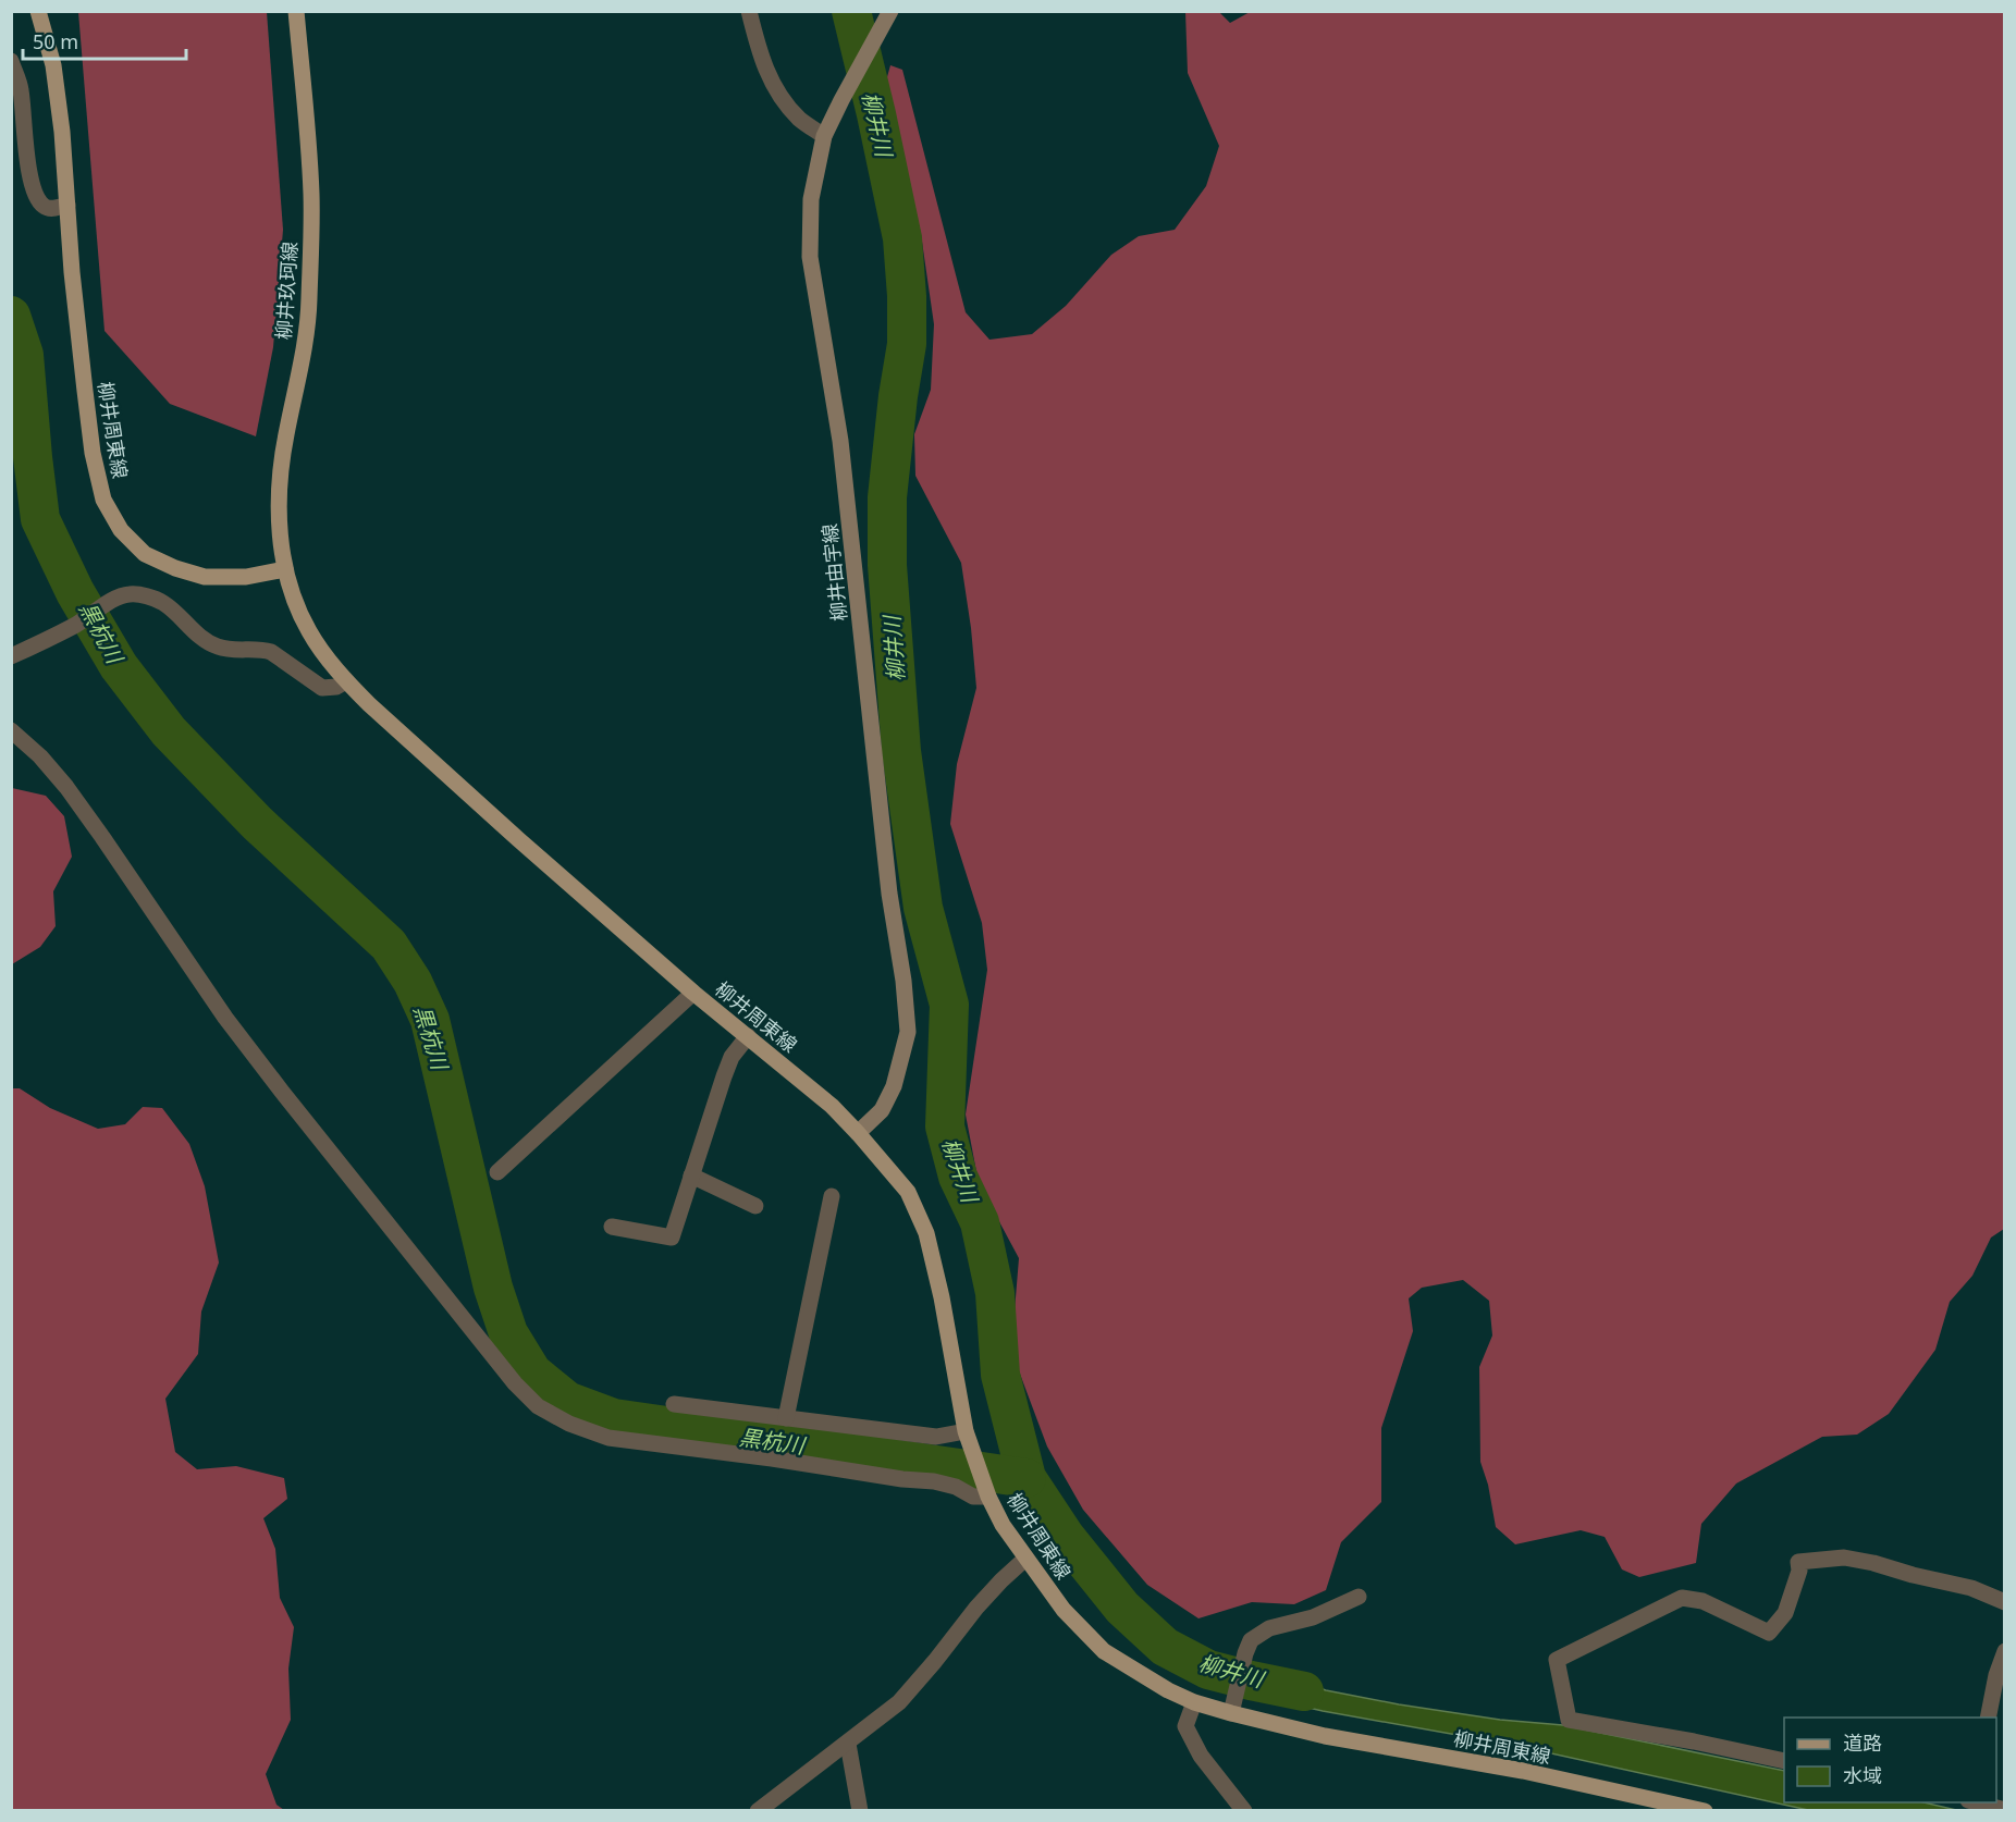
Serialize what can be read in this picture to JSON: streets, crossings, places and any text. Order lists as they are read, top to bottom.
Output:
{
  "streets": {
    "main road": ["柳井玖珂線", "柳井周東線", "柳井由宇線"]
  },
  "crossings": [
    ["柳井玖珂線", "柳井周東線"],
    ["柳井周東線", "柳井由宇線"]
  ],
  "water": ["柳井川", "黒杭川"],
  "legend": ["道路", "水域"],
  "scale_bar": "50 m"
}
